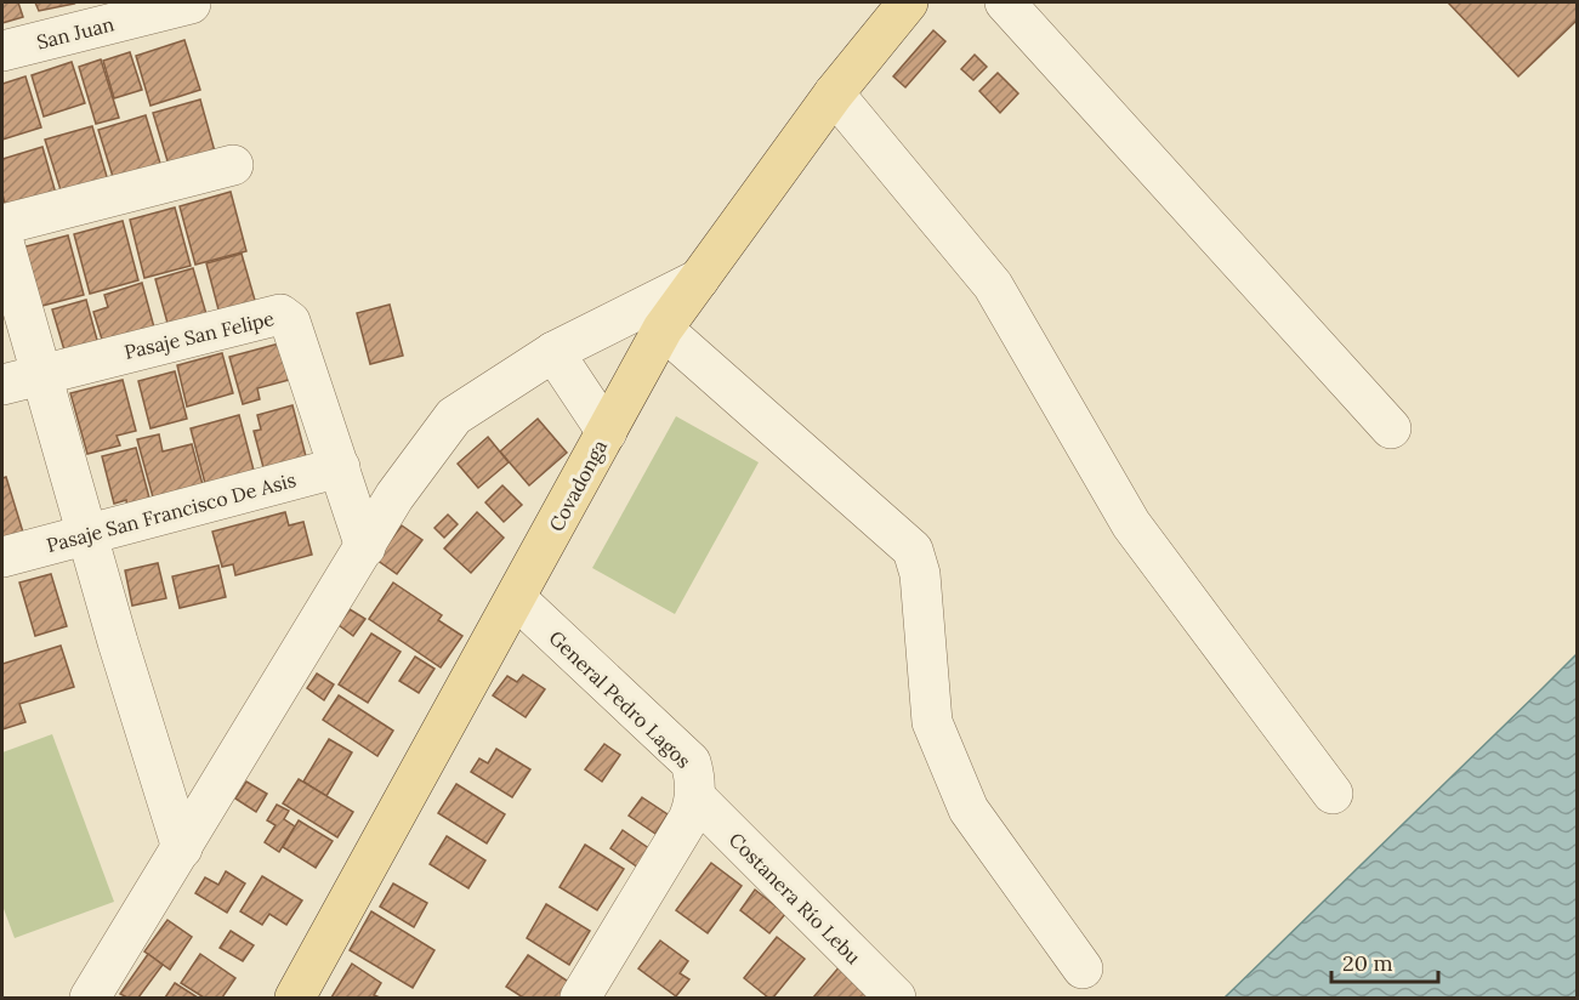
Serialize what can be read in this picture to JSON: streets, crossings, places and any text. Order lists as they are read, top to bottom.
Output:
{
  "streets": {
    "main road": ["Covadonga"],
    "street": [
      "San Juan",
      "Pasaje San Felipe",
      "Pasaje San Francisco De Asis",
      "General Pedro Lagos",
      "Costanera Río Lebu"
    ]
  },
  "crossings": [
    ["Pasaje San Felipe", "Pasaje San Francisco De Asis"],
    ["Covadonga", "General Pedro Lagos"],
    ["General Pedro Lagos", "Costanera Río Lebu"]
  ],
  "scale_bar": "20 m"
}
